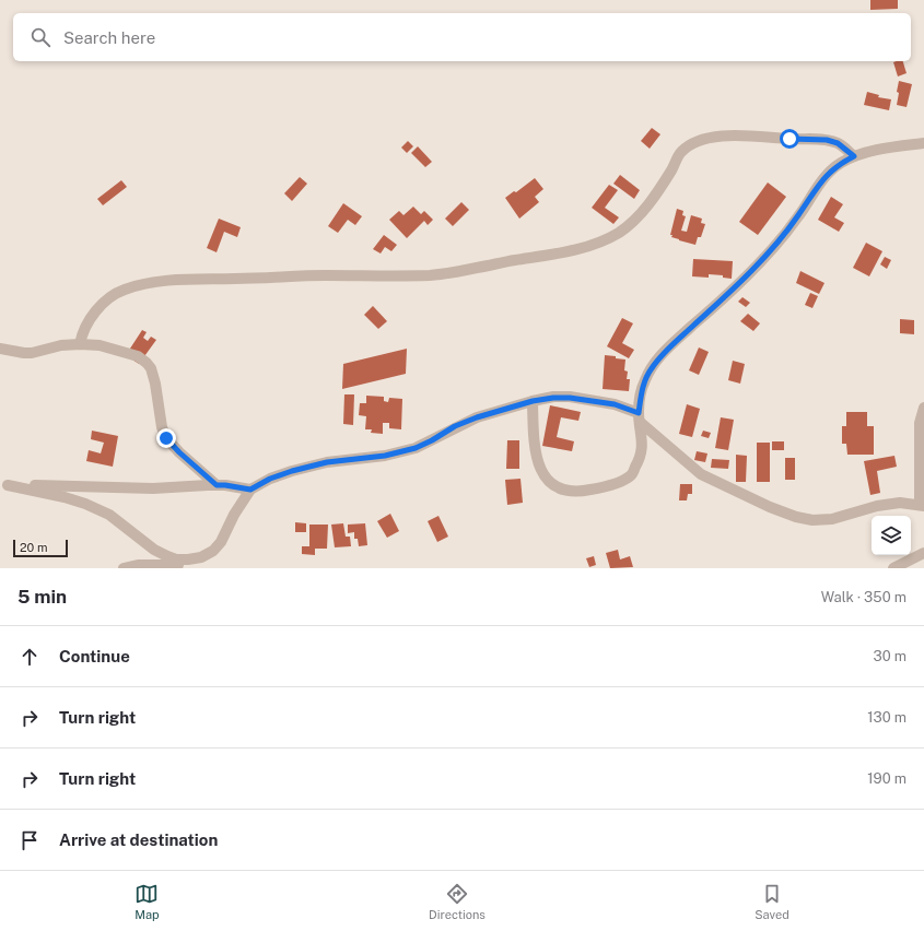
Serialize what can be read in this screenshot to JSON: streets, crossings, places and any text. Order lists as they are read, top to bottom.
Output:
{
  "scale_bar": "20 m",
  "page": {
    "search": "Search here",
    "scale": "20 m",
    "heading": ["5 min", "Walk · 350 m"],
    "list": [
      ["Continue", "30 m"],
      ["Turn right", "130 m"],
      ["Turn right", "190 m"],
      "Arrive at destination"
    ],
    "nav": ["Map", "Directions", "Saved"]
  }
}
